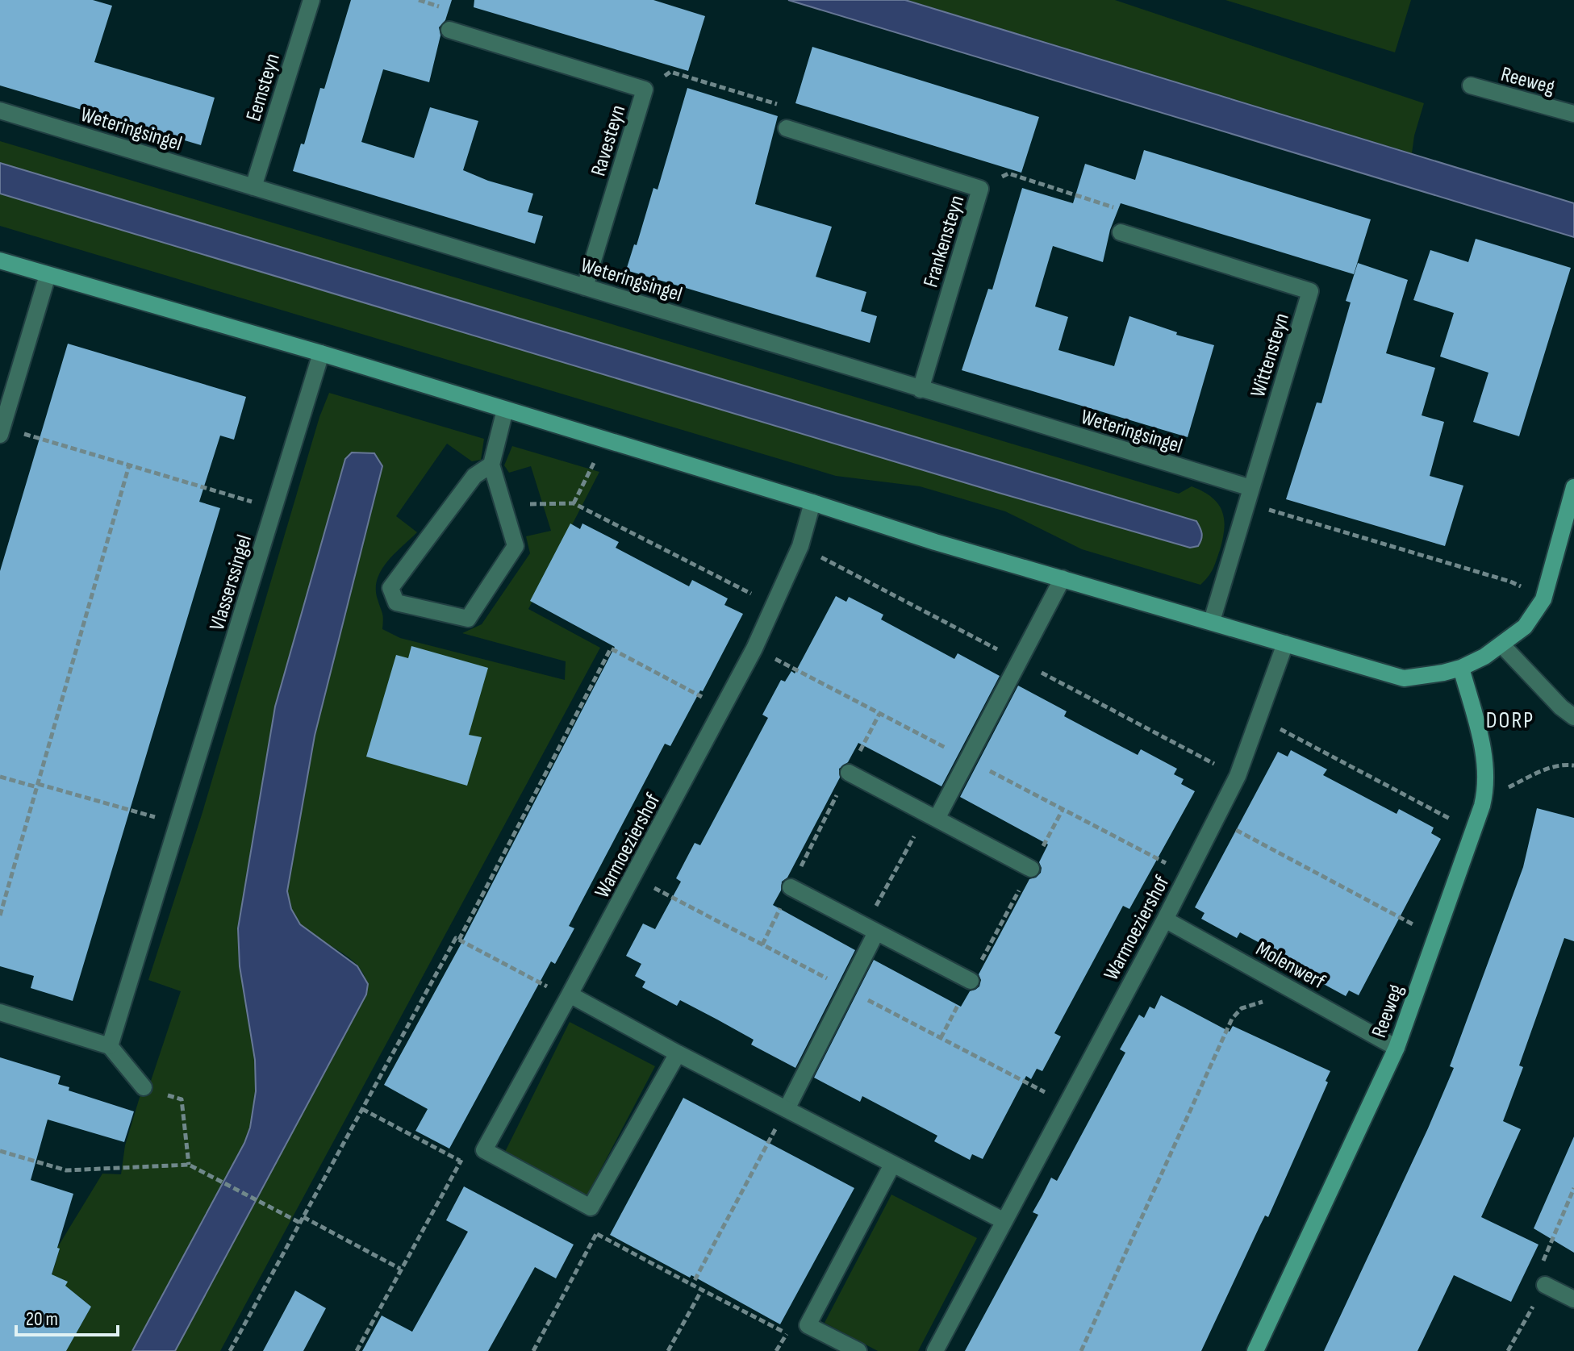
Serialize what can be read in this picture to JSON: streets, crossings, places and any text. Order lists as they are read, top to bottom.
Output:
{
  "streets": {
    "main road": ["Reeweg"],
    "street": [
      "Eemsteyn",
      "Weteringsingel",
      "Ravesteyn",
      "Frankensteyn",
      "Wittensteyn",
      "Vlasserssingel",
      "Warmoeziershof",
      "Molenwerf"
    ]
  },
  "crossings": [
    ["Reeweg", "Molenwerf"],
    ["Eemsteyn", "Weteringsingel"],
    ["Weteringsingel", "Ravesteyn"],
    ["Weteringsingel", "Frankensteyn"],
    ["Weteringsingel", "Wittensteyn"],
    ["Warmoeziershof", "Molenwerf"]
  ],
  "districts": ["DORP"],
  "scale_bar": "20 m"
}
